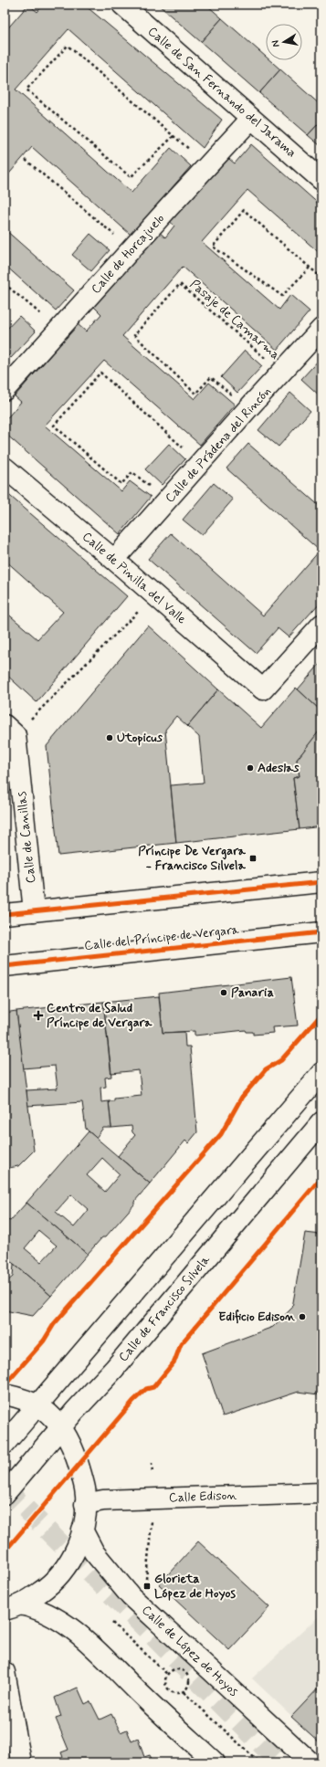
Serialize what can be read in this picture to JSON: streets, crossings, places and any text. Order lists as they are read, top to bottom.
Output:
{
  "streets": {
    "street": [
      "Calle de San Fernando del Jarama",
      "Calle de Horcajuelo",
      "Calle de Prádena del Rincón",
      "Calle de Pinilla del Valle",
      "Calle de Canillas",
      "Calle del Príncipe de Vergara",
      "Calle de Francisco Silvela",
      "Calle Edison",
      "Calle de López de Hoyos"
    ],
    "path": ["Pasaje de Camarma"]
  },
  "crossings": [
    ["Calle de San Fernando del Jarama", "Calle de Horcajuelo"],
    ["Pasaje de Camarma", "Calle de Prádena del Rincón"],
    ["Calle de Prádena del Rincón", "Calle de Pinilla del Valle"]
  ],
  "places": {
    "other": [
      "Utopicus",
      "Adeslas",
      "Panaria",
      "Edificio Edison"
    ],
    "transit": ["Príncipe De Vergara - Francisco Silvela", "Glorieta López de Hoyos"],
    "health": ["Centro de Salud Príncipe de Vergara"]
  },
  "north": "left"
}
